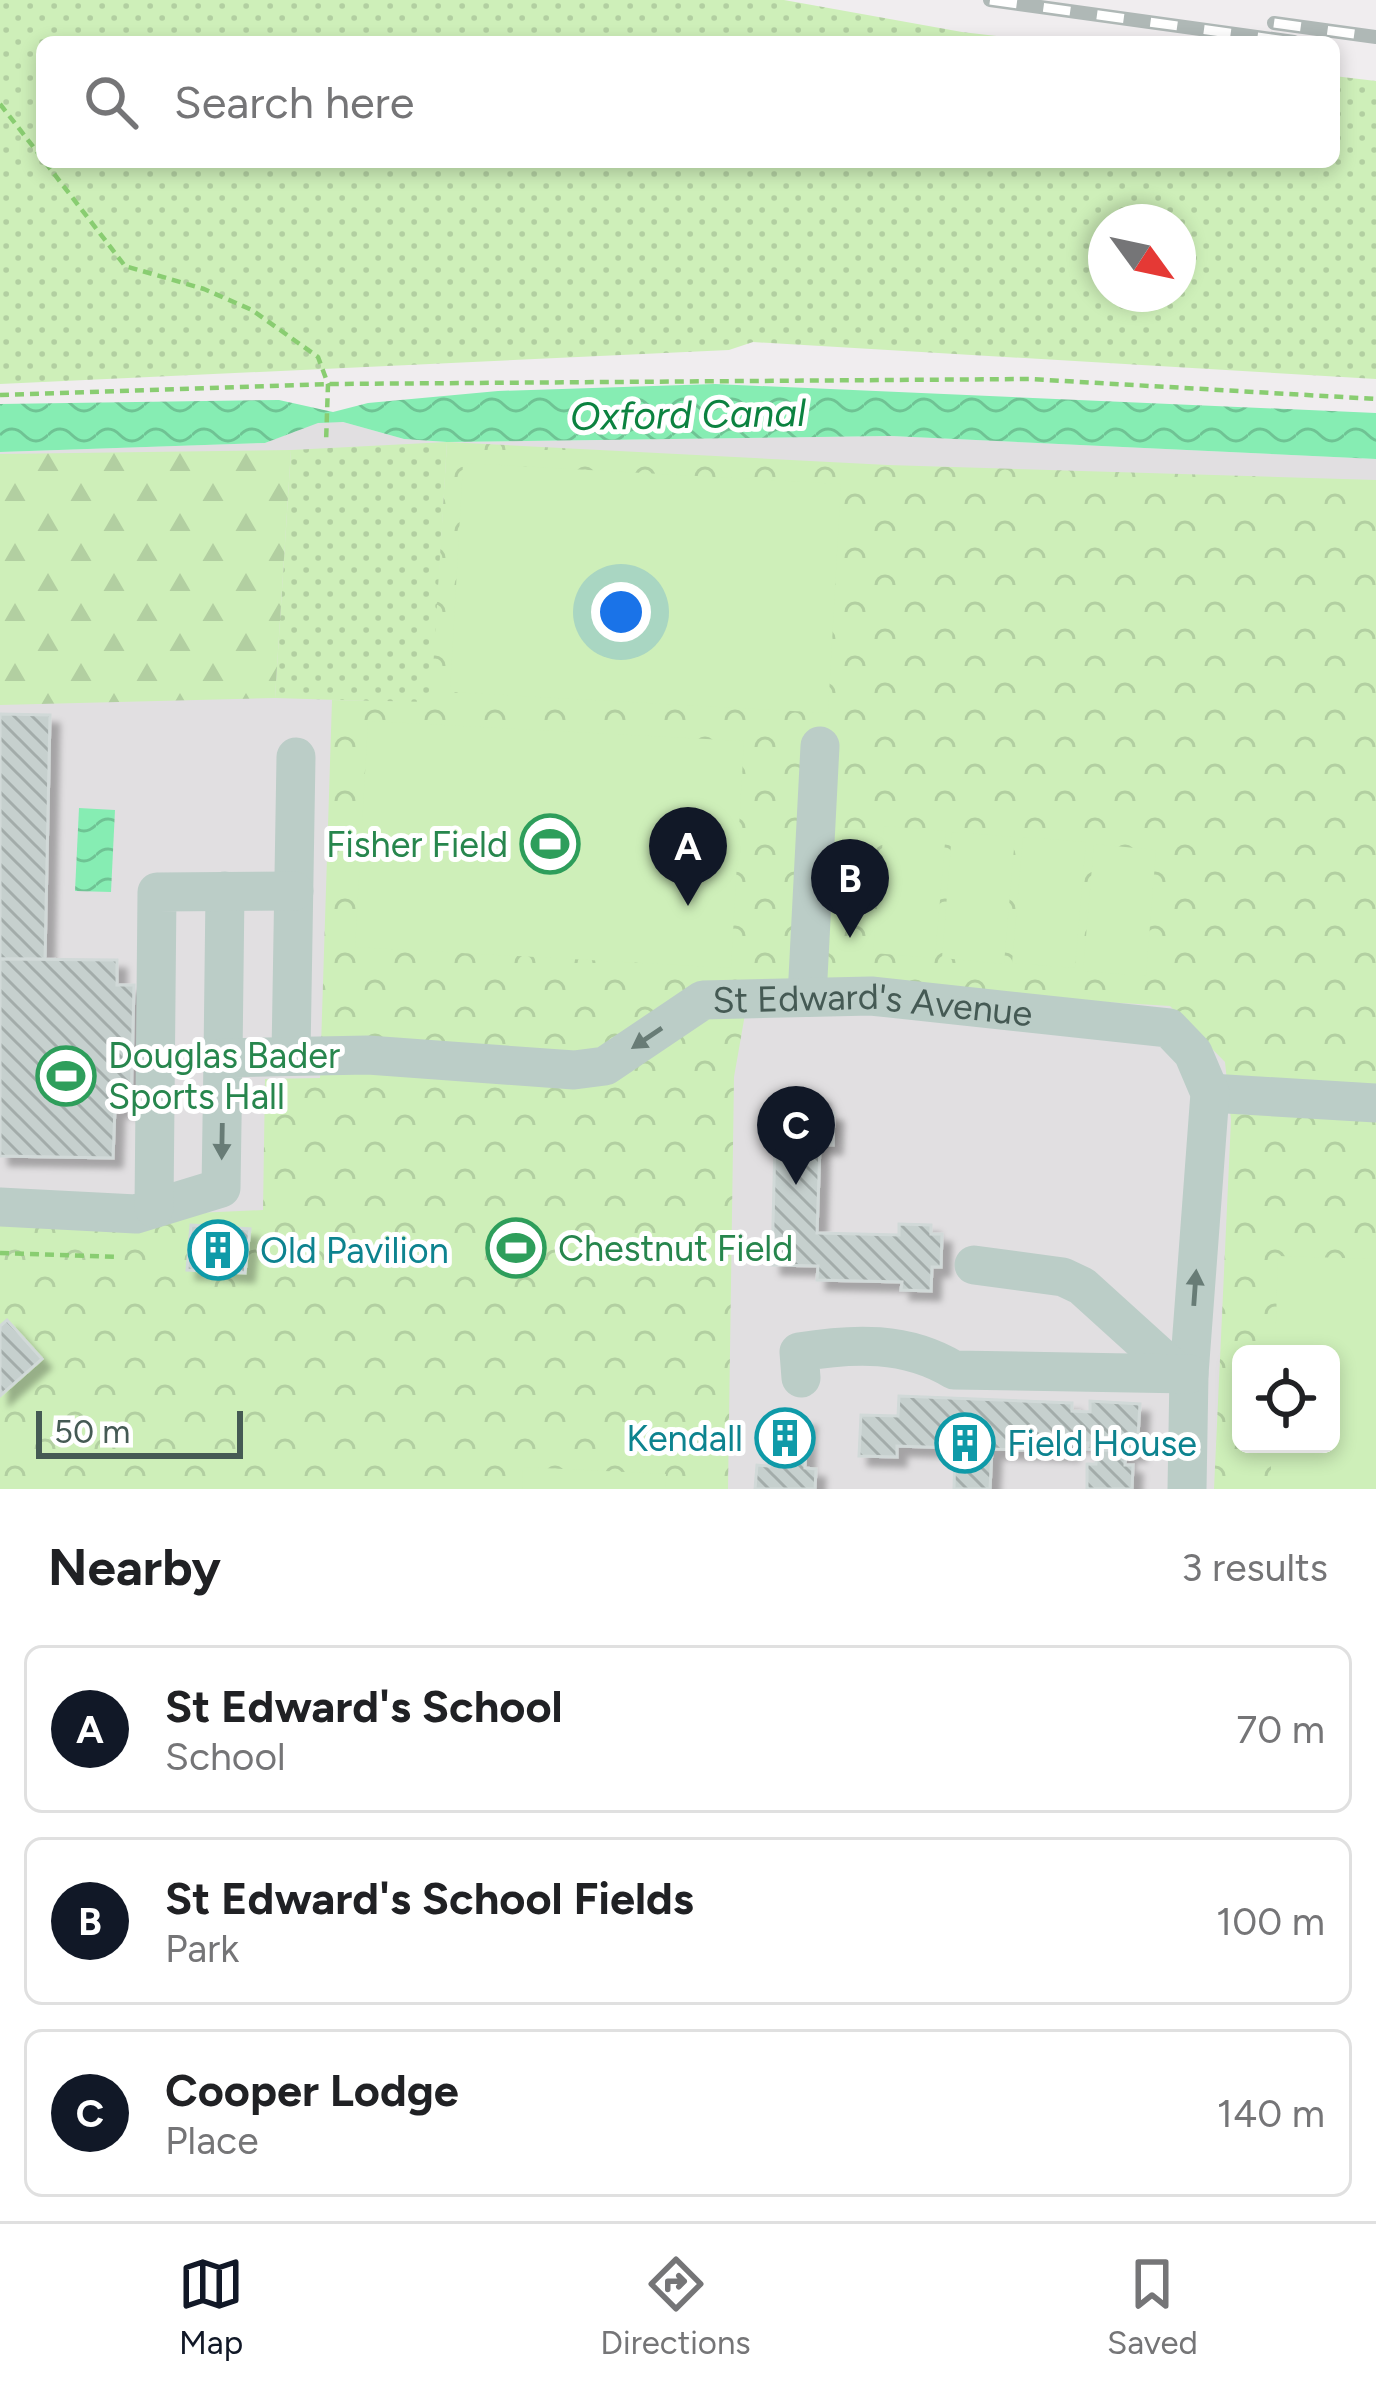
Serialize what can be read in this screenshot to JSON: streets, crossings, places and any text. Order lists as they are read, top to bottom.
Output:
{
  "streets": {
    "lane": ["St Edward's Avenue"]
  },
  "one_way": ["St Edward's Avenue"],
  "water": ["Oxford Canal"],
  "places": {
    "sports": ["Fisher Field", "Douglas Bader Sports Hall", "Chestnut Field"],
    "building": ["Old Pavilion", "Kendall", "Field House"]
  },
  "scale_bar": "50 m",
  "north": "bottom right",
  "page": {
    "search": "Search here",
    "pins": ["A", "B", "C"],
    "scale": "50 m",
    "heading": ["Nearby", "3 results"],
    "list": [
      {
        "mark": "A",
        "name": "St Edward's School",
        "note": "School",
        "value": "70 m"
      },
      {
        "mark": "B",
        "name": "St Edward's School Fields",
        "note": "Park",
        "value": "100 m"
      },
      {
        "mark": "C",
        "name": "Cooper Lodge",
        "note": "Place",
        "value": "140 m"
      }
    ],
    "nav": ["Map", "Directions", "Saved"]
  }
}
